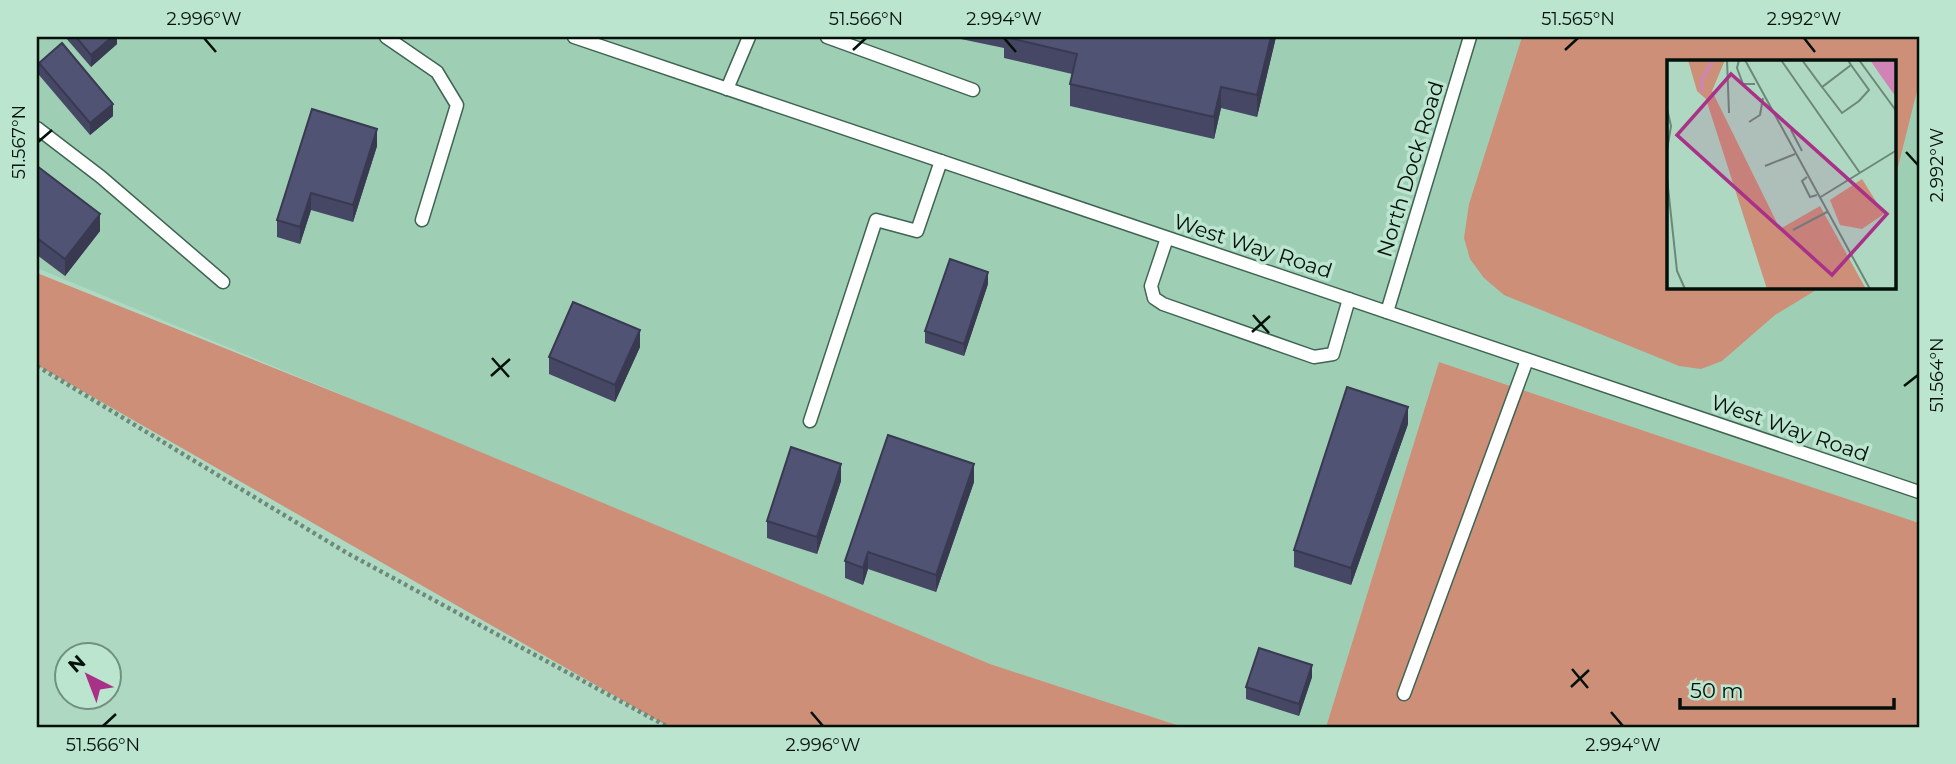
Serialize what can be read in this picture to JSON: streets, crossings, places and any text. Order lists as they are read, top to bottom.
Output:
{
  "streets": {
    "lane": ["North Dock Road", "West Way Road"]
  },
  "crossings": [
    ["North Dock Road", "West Way Road"]
  ],
  "scale_bar": "50 m",
  "north": "top left",
  "coordinates": [
    "2.996°W",
    "51.566°N",
    "2.994°W",
    "51.565°N",
    "2.992°W",
    "51.567°N",
    "51.564°N"
  ]
}
